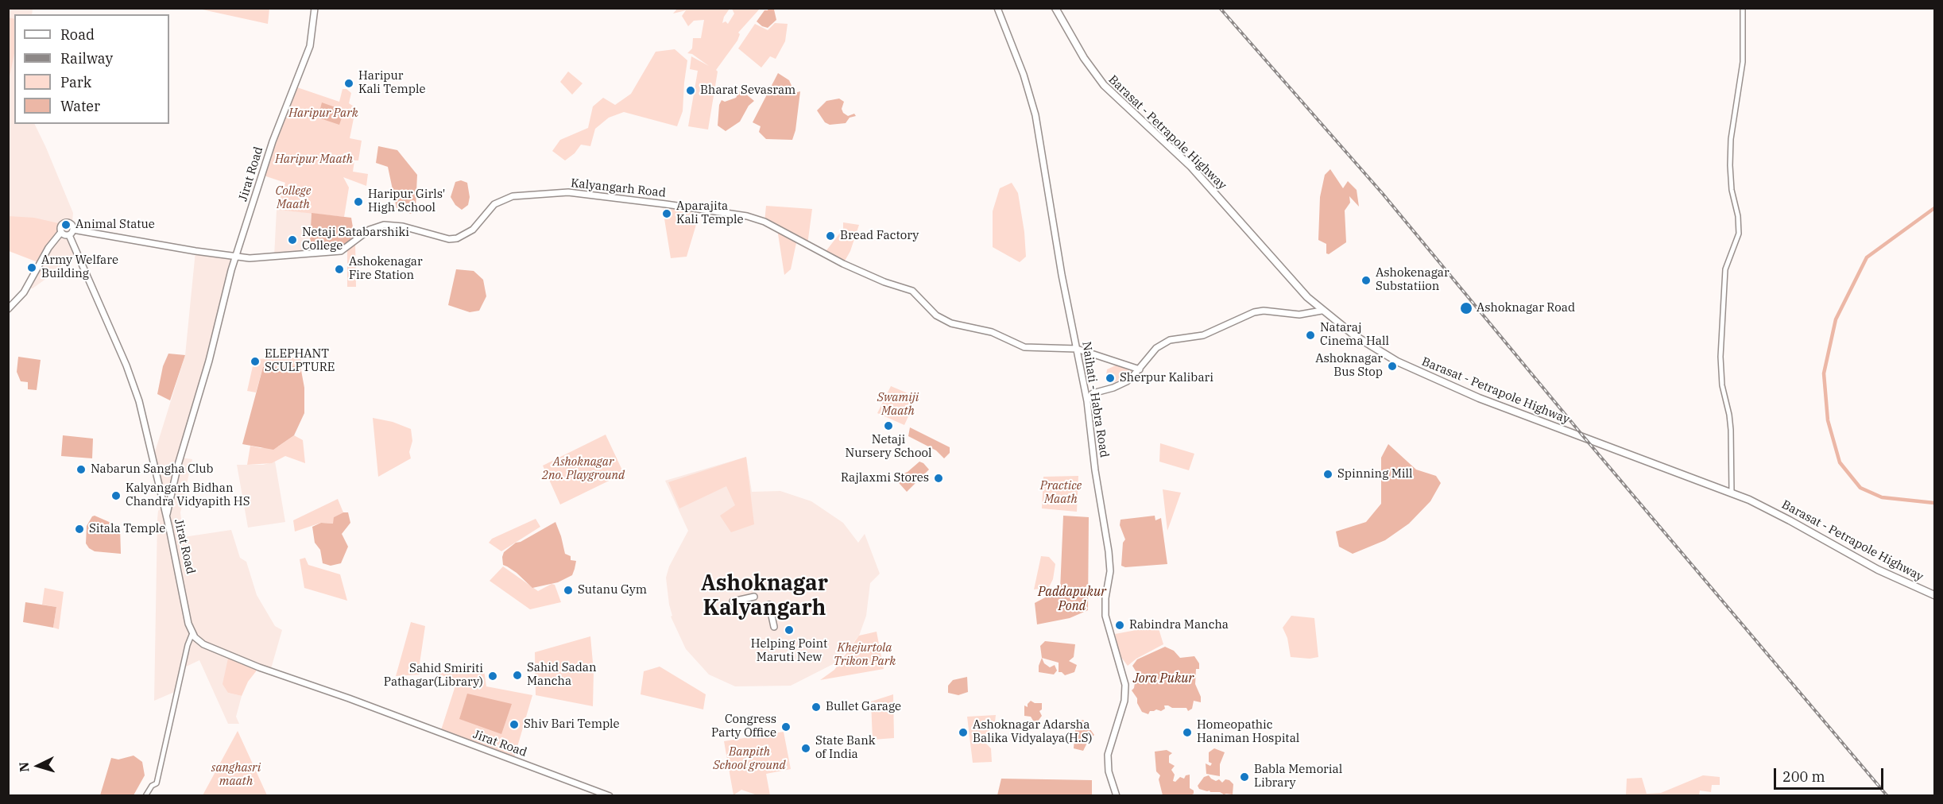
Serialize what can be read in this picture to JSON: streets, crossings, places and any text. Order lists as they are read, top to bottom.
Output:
{
  "streets": {
    "highway": ["Barasat - Petrapole Highway"],
    "main road": ["Jirat Road", "Kalyangarh Road", "Naihati - Habra Road"]
  },
  "crossings": [
    ["Jirat Road", "Kalyangarh Road"],
    ["Kalyangarh Road", "Naihati - Habra Road"]
  ],
  "districts": ["Ashoknagar Kalyangarh"],
  "water": ["Paddapukur Pond", "Jora Pukur"],
  "parks": [
    "Haripur Park",
    "Haripur Maath",
    "College Maath",
    "Swamiji Maath",
    "Ashoknagar 2no. Playground",
    "Practice Maath",
    "Khejurtola Trikon Park",
    "Banpith School ground",
    "sanghasri maath"
  ],
  "places": [
    "Haripur Kali Temple",
    "Bharat Sevasram",
    "Haripur Girls' High School",
    "Aparajita Kali Temple",
    "Animal Statue",
    "Bread Factory",
    "Netaji Satabarshiki College",
    "Army Welfare Building",
    "Ashokenagar Fire Station",
    "Ashokenagar Substatiion",
    "Ashoknagar Road",
    "Nataraj Cinema Hall",
    "ELEPHANT SCULPTURE",
    "Ashoknagar Bus Stop",
    "Sherpur Kalibari",
    "Netaji Nursery School",
    "Nabarun Sangha Club",
    "Spinning Mill",
    "Rajlaxmi Stores",
    "Kalyangarh Bidhan Chandra Vidyapith HS",
    "Sitala Temple",
    "Sutanu Gym",
    "Rabindra Mancha",
    "Helping Point Maruti New",
    "Sahid Sadan Mancha",
    "Sahid Smiriti Pathagar(Library)",
    "Bullet Garage",
    "Shiv Bari Temple",
    "Congress Party Office",
    "Ashoknagar Adarsha Balika Vidyalaya(H.S)",
    "Homeopathic Haniman Hospital",
    "State Bank of India",
    "Babla Memorial Library"
  ],
  "legend": [
    "Road",
    "Railway",
    "Park",
    "Water"
  ],
  "scale_bar": "200 m",
  "north": "left"
}
